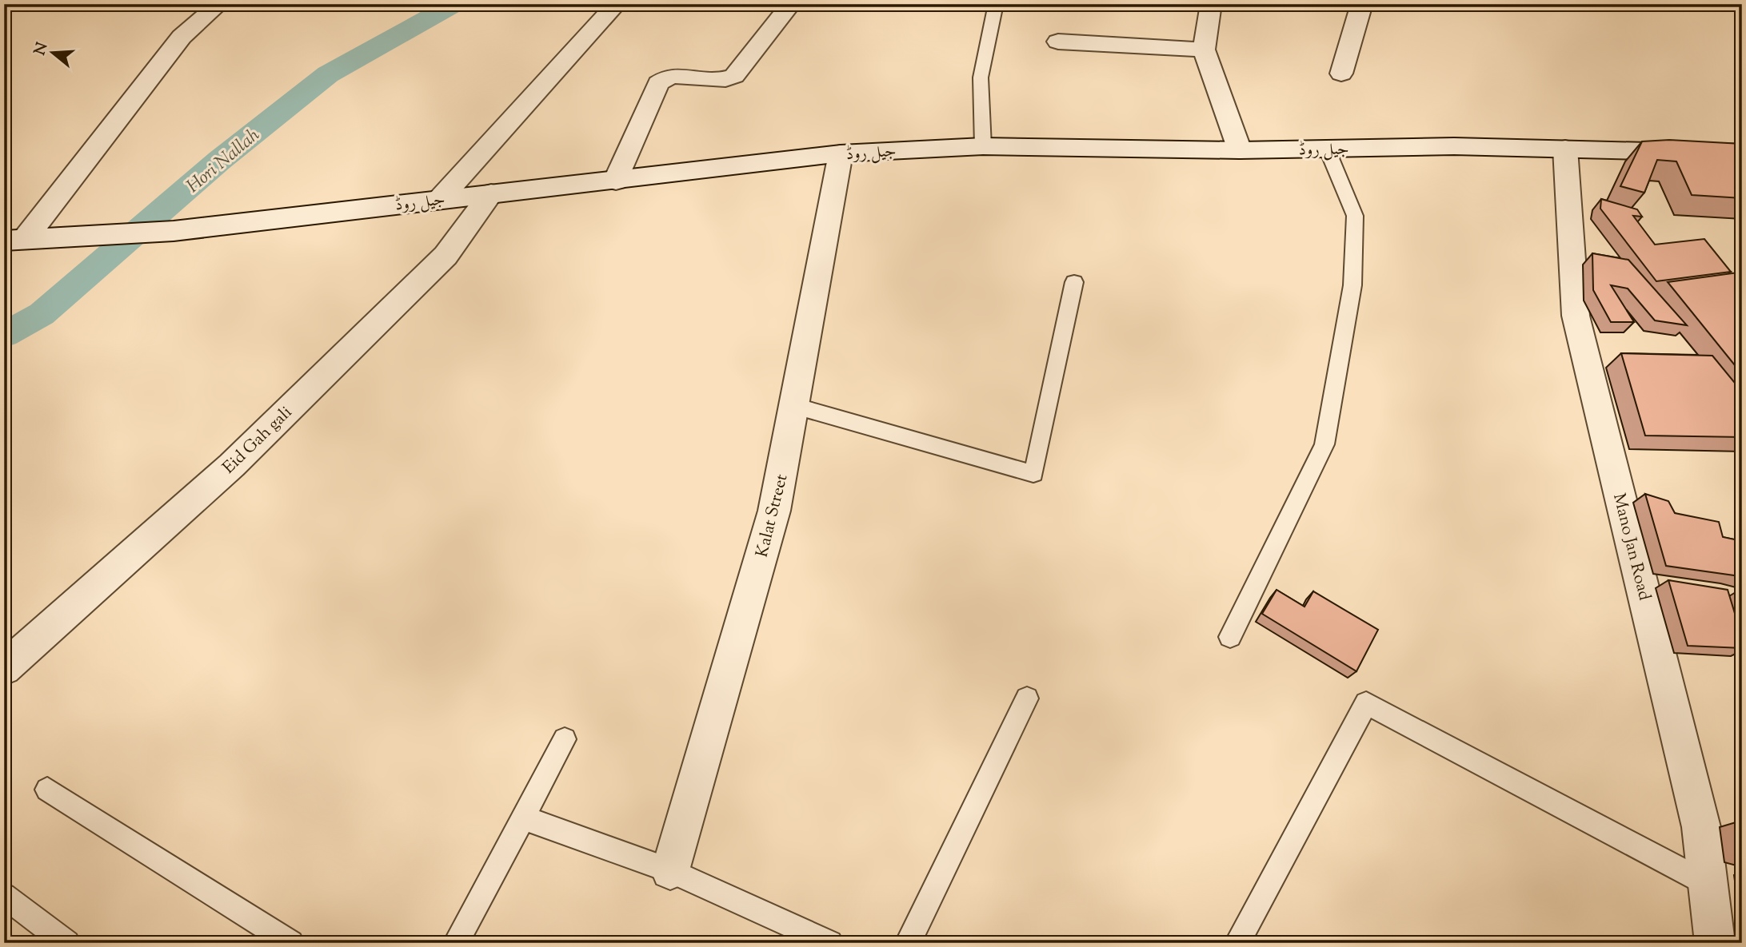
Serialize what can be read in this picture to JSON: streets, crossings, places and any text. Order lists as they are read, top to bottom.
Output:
{
  "streets": {
    "street": [
      "جیل روڈ",
      "Eid Gah gali",
      "Kalat Street",
      "Mano Jan Road"
    ]
  },
  "crossings": [
    ["جیل روڈ", "Eid Gah gali"],
    ["جیل روڈ", "Kalat Street"],
    ["جیل روڈ", "Mano Jan Road"]
  ],
  "water": ["Hori Nallah"],
  "north": "left"
}
